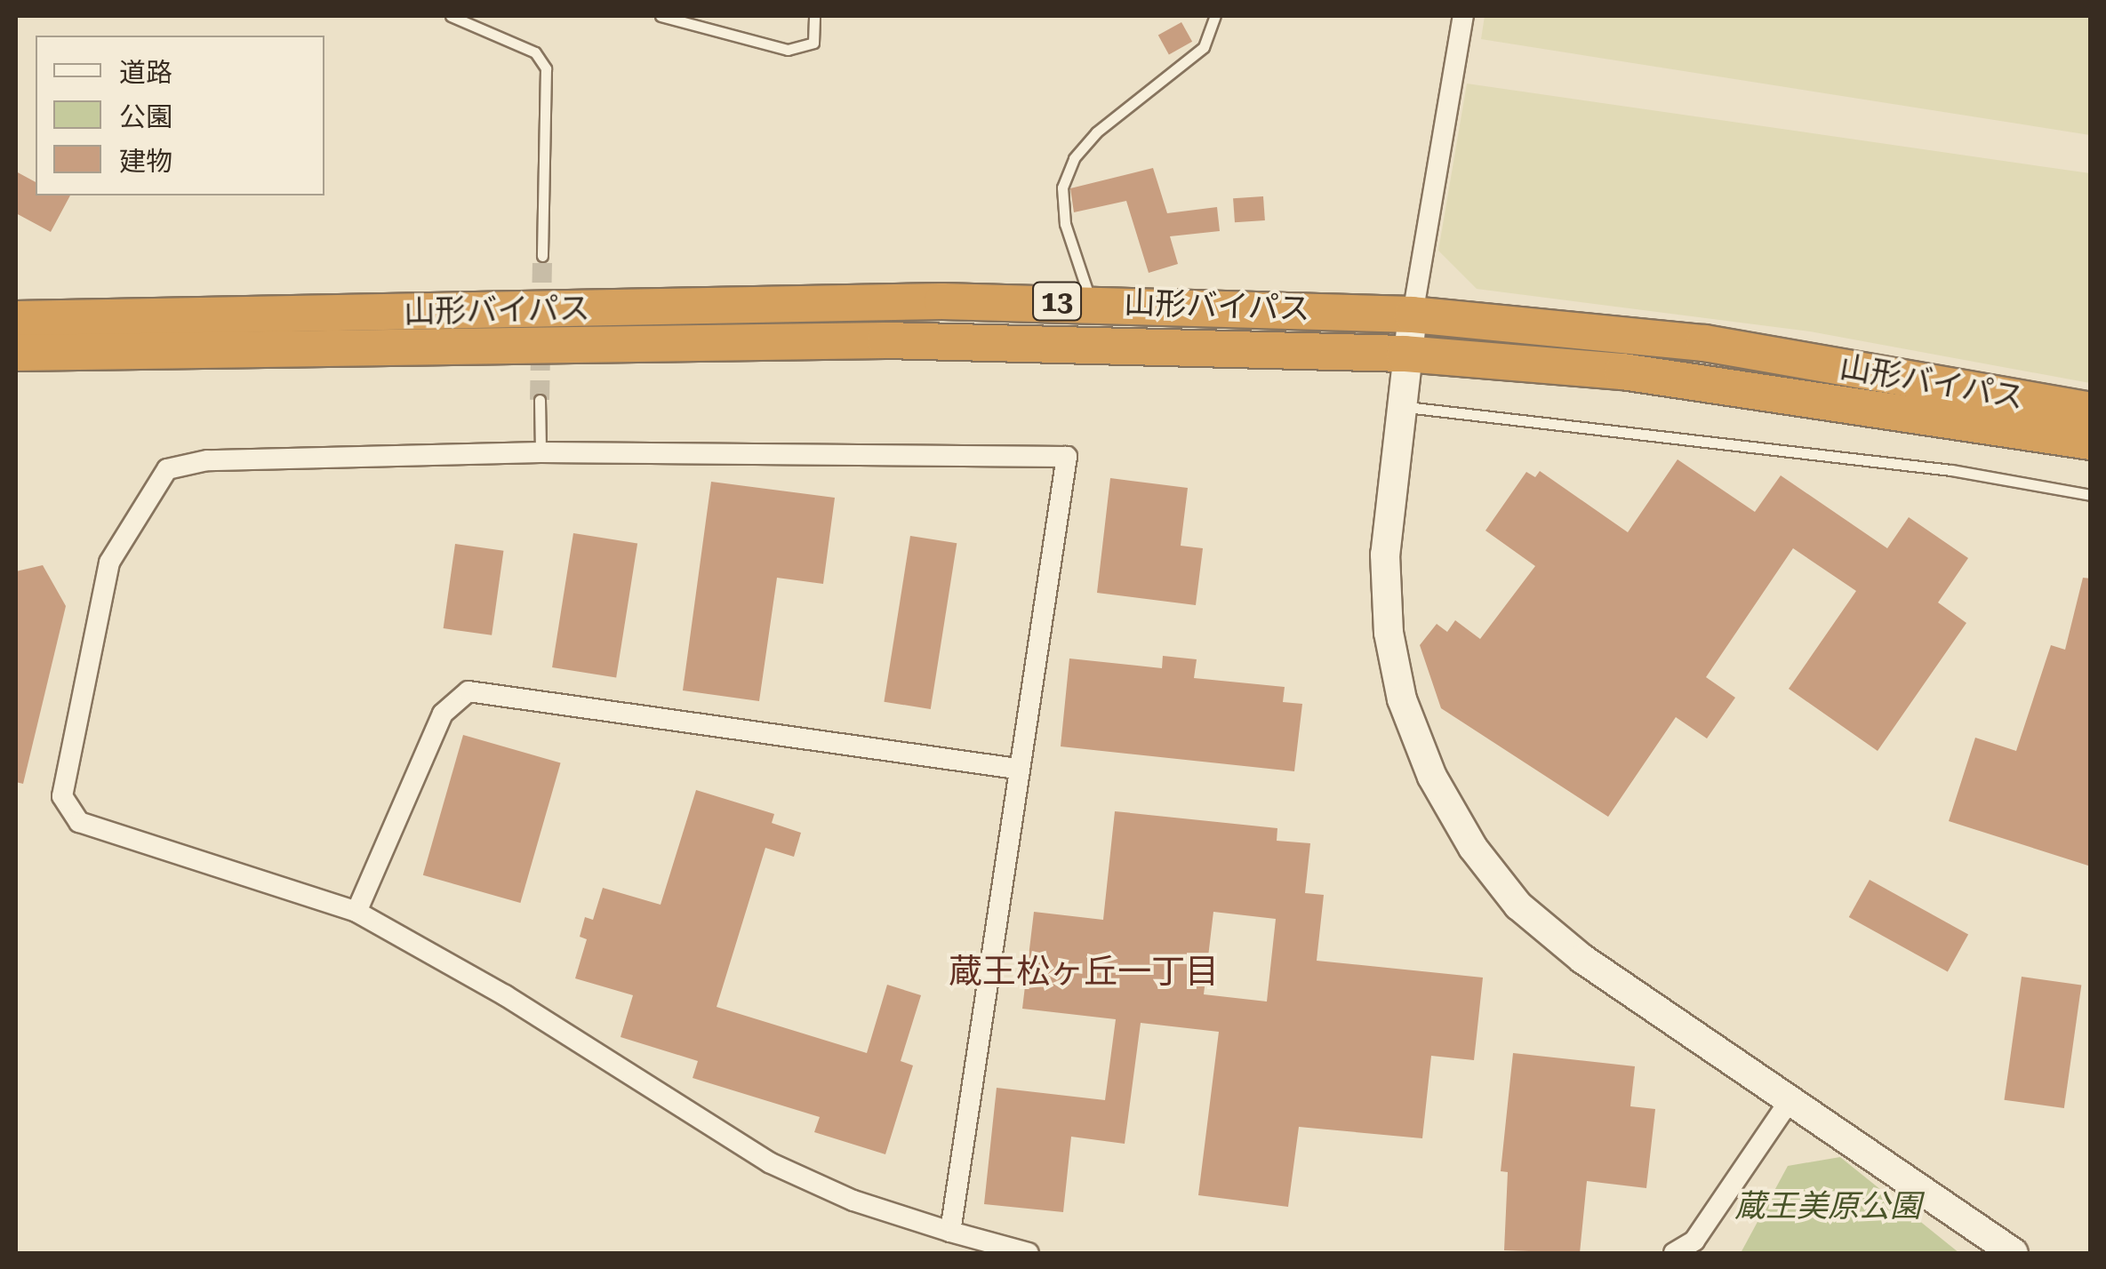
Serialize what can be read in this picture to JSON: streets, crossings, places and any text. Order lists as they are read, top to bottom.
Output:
{
  "streets": {
    "highway": ["13", "山形バイパス"]
  },
  "districts": ["蔵王松ヶ丘一丁目"],
  "parks": ["蔵王美原公園"],
  "legend": ["道路", "公園", "建物"]
}
